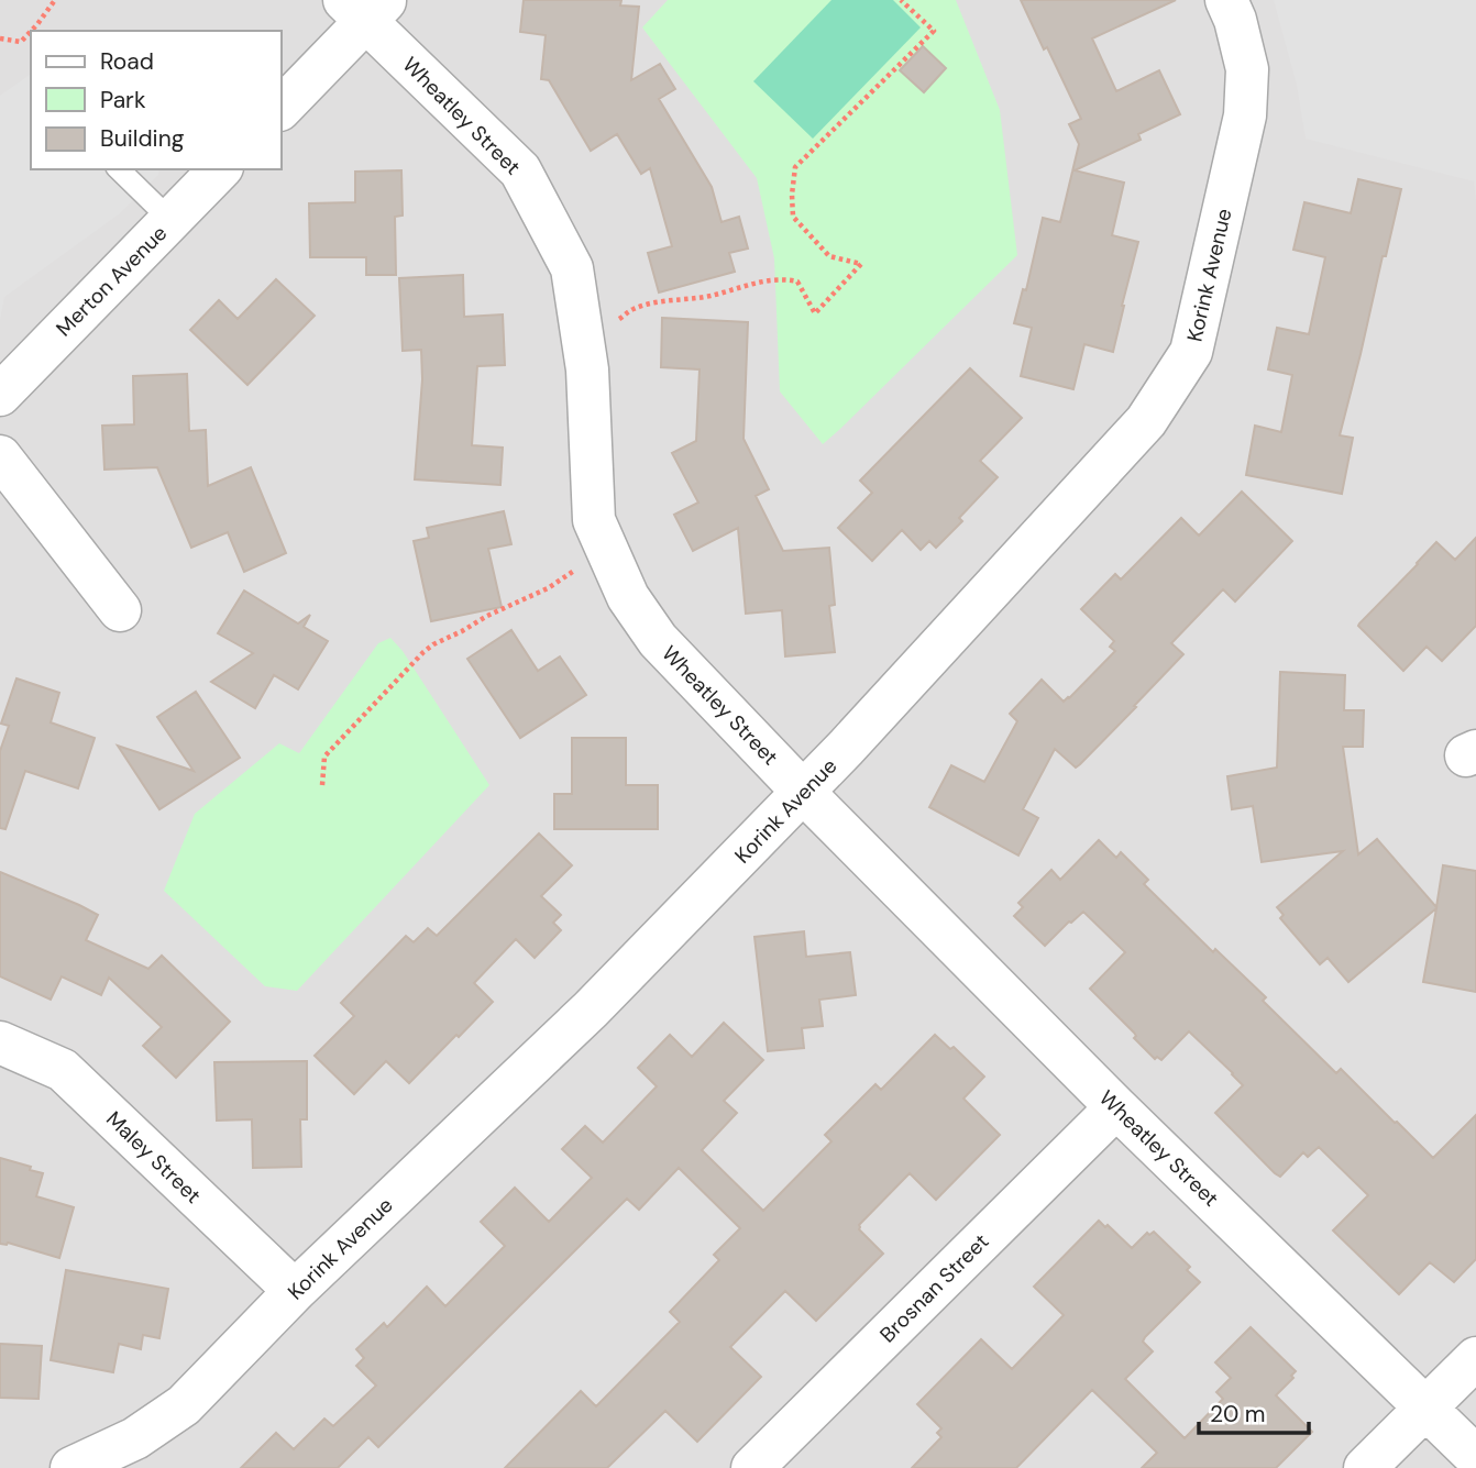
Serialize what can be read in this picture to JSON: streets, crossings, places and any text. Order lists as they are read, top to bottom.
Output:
{
  "streets": {
    "street": [
      "Wheatley Street",
      "Korink Avenue",
      "Merton Avenue",
      "Maley Street",
      "Brosnan Street"
    ]
  },
  "crossings": [
    ["Wheatley Street", "Korink Avenue"],
    ["Wheatley Street", "Brosnan Street"],
    ["Korink Avenue", "Maley Street"]
  ],
  "legend": ["Road", "Park", "Building"],
  "scale_bar": "20 m"
}
